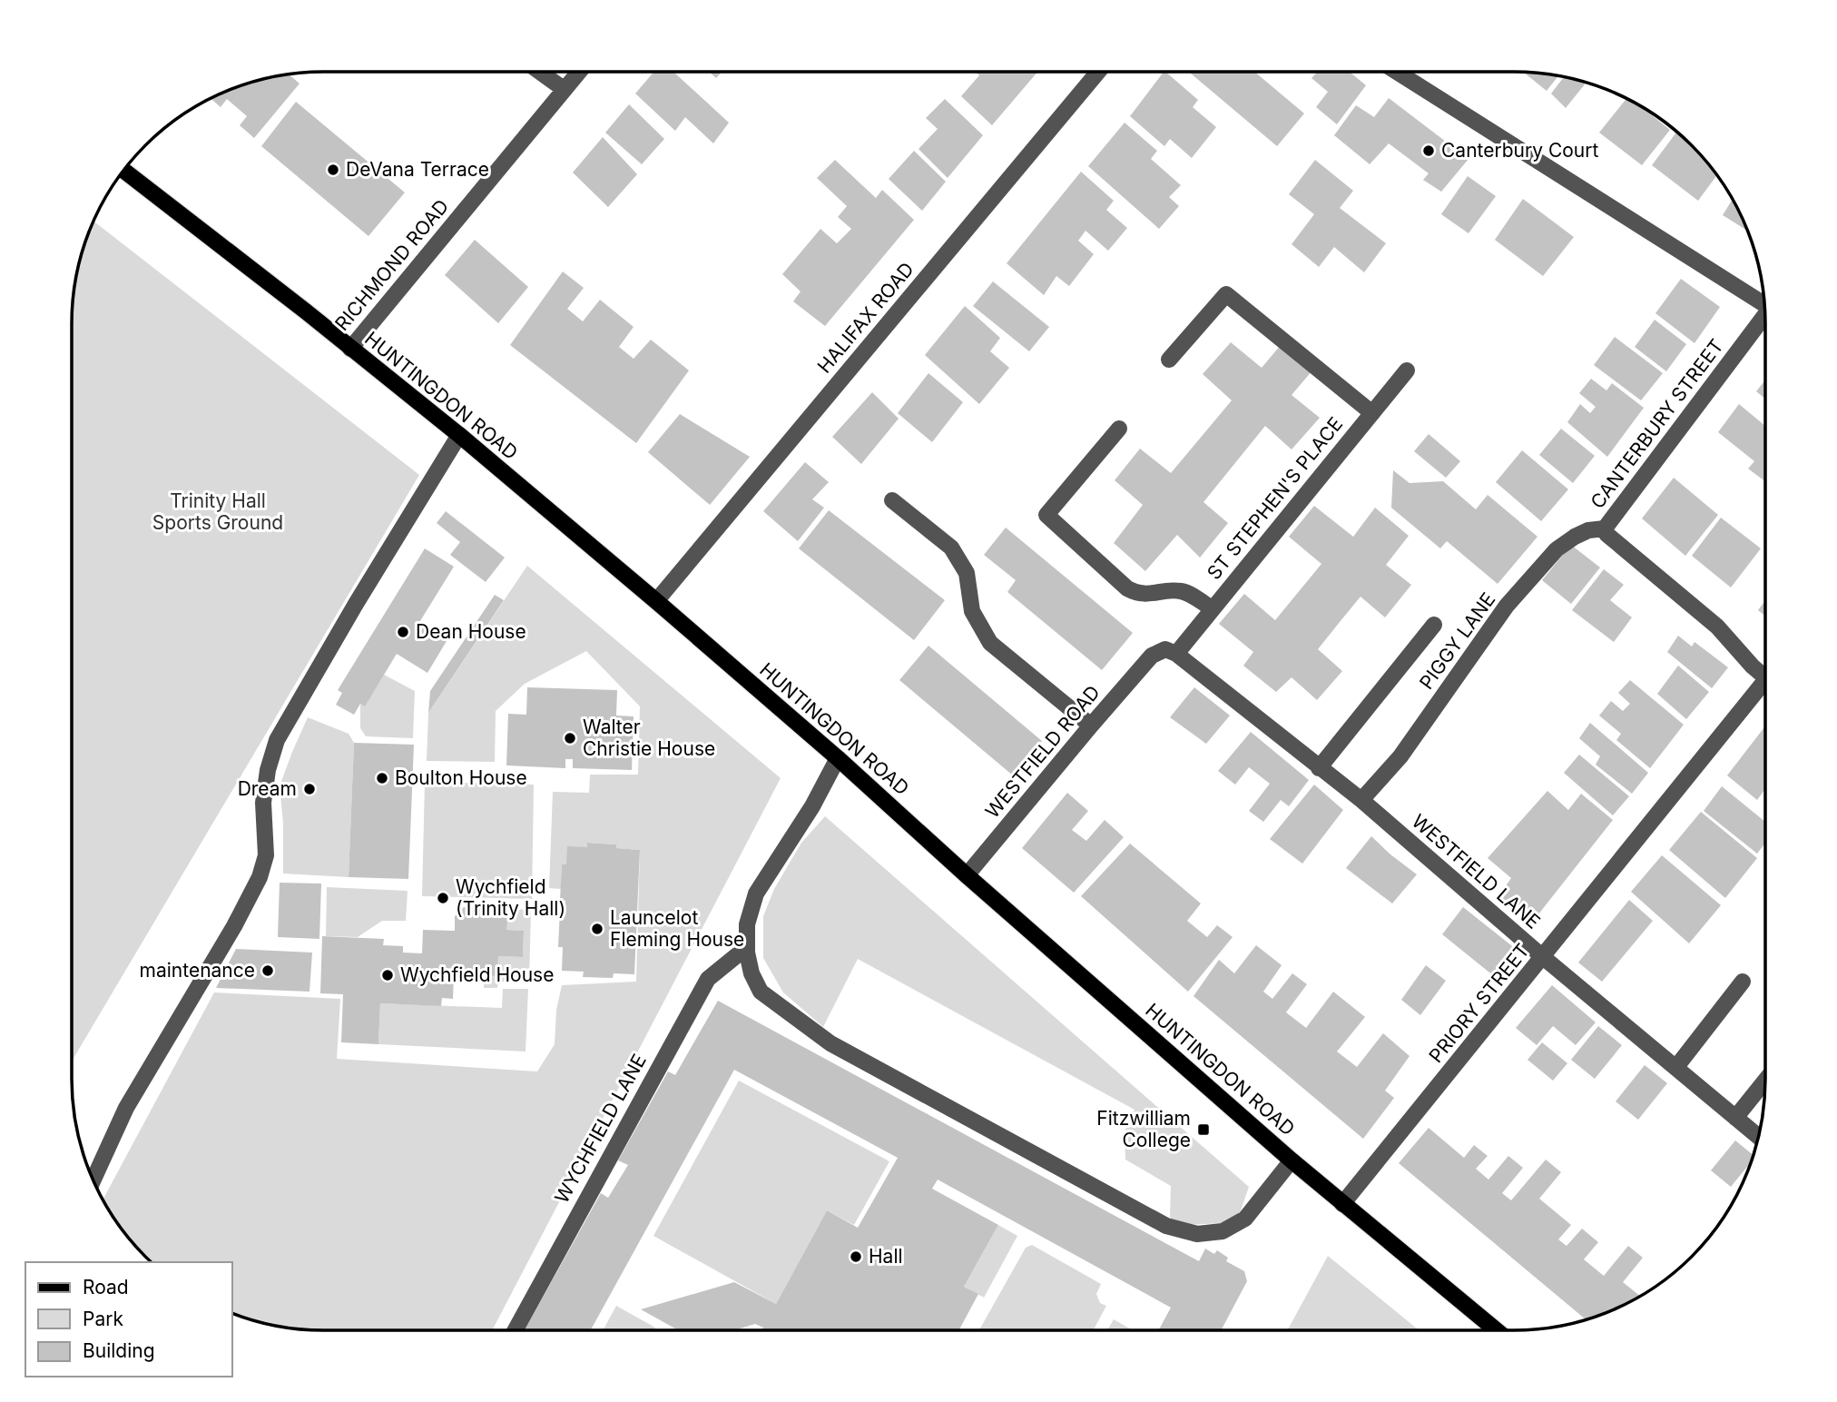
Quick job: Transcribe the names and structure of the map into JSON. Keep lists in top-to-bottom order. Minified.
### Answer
{"streets":{"main road":["HUNTINGDON ROAD"],"street":["RICHMOND ROAD","HALIFAX ROAD","CANTERBURY STREET","ST STEPHEN'S PLACE","PIGGY LANE","WESTFIELD ROAD","WESTFIELD LANE","PRIORY STREET","WYCHFIELD LANE"]},"crossings":[["RICHMOND ROAD","HUNTINGDON ROAD"],["HALIFAX ROAD","HUNTINGDON ROAD"],["HUNTINGDON ROAD","WESTFIELD ROAD"],["HUNTINGDON ROAD","PRIORY STREET"],["CANTERBURY STREET","PIGGY LANE"],["ST STEPHEN'S PLACE","WESTFIELD ROAD"],["ST STEPHEN'S PLACE","WESTFIELD LANE"],["PIGGY LANE","WESTFIELD LANE"],["WESTFIELD ROAD","WESTFIELD LANE"],["WESTFIELD LANE","PRIORY STREET"]],"parks":["Trinity Hall Sports Ground"],"places":{"other":["Canterbury Court","DeVana Terrace","Dean House","Walter Christie House","Boulton House","Dream","Wychfield (Trinity Hall)","Launcelot Fleming House","maintenance","Wychfield House","Hall"],"transit":["Fitzwilliam College"]},"legend":["Road","Park","Building"]}
